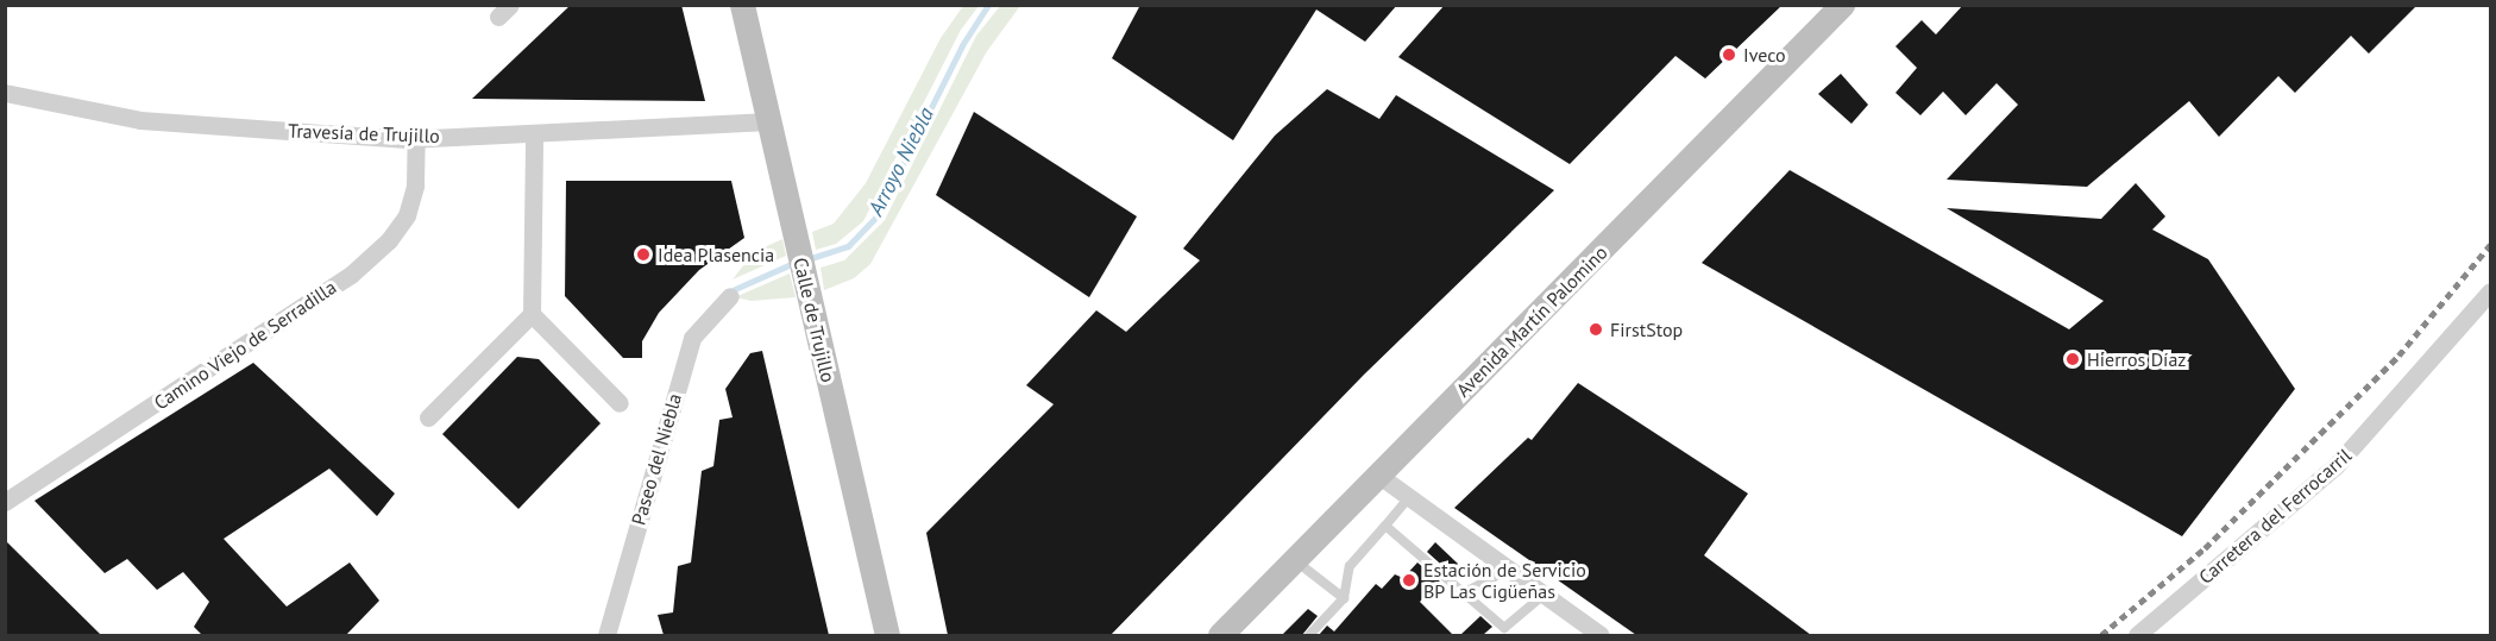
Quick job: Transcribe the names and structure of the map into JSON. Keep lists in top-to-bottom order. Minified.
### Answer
{"streets":{"main road":["Calle de Trujillo","Avenida Martín Palomino"],"street":["Travesía de Trujillo","Camino Viejo de Serradilla","Paseo del Niebla","Carretera del Ferrocarril"]},"crossings":[["Travesía de Trujillo","Calle de Trujillo"],["Travesía de Trujillo","Camino Viejo de Serradilla"]],"water":["Arroyo Niebla"],"places":["Iveco","Idea Plasencia","FirstStop","Hierros Díaz","Estación de Servicio BP Las Cigüeñas"]}
